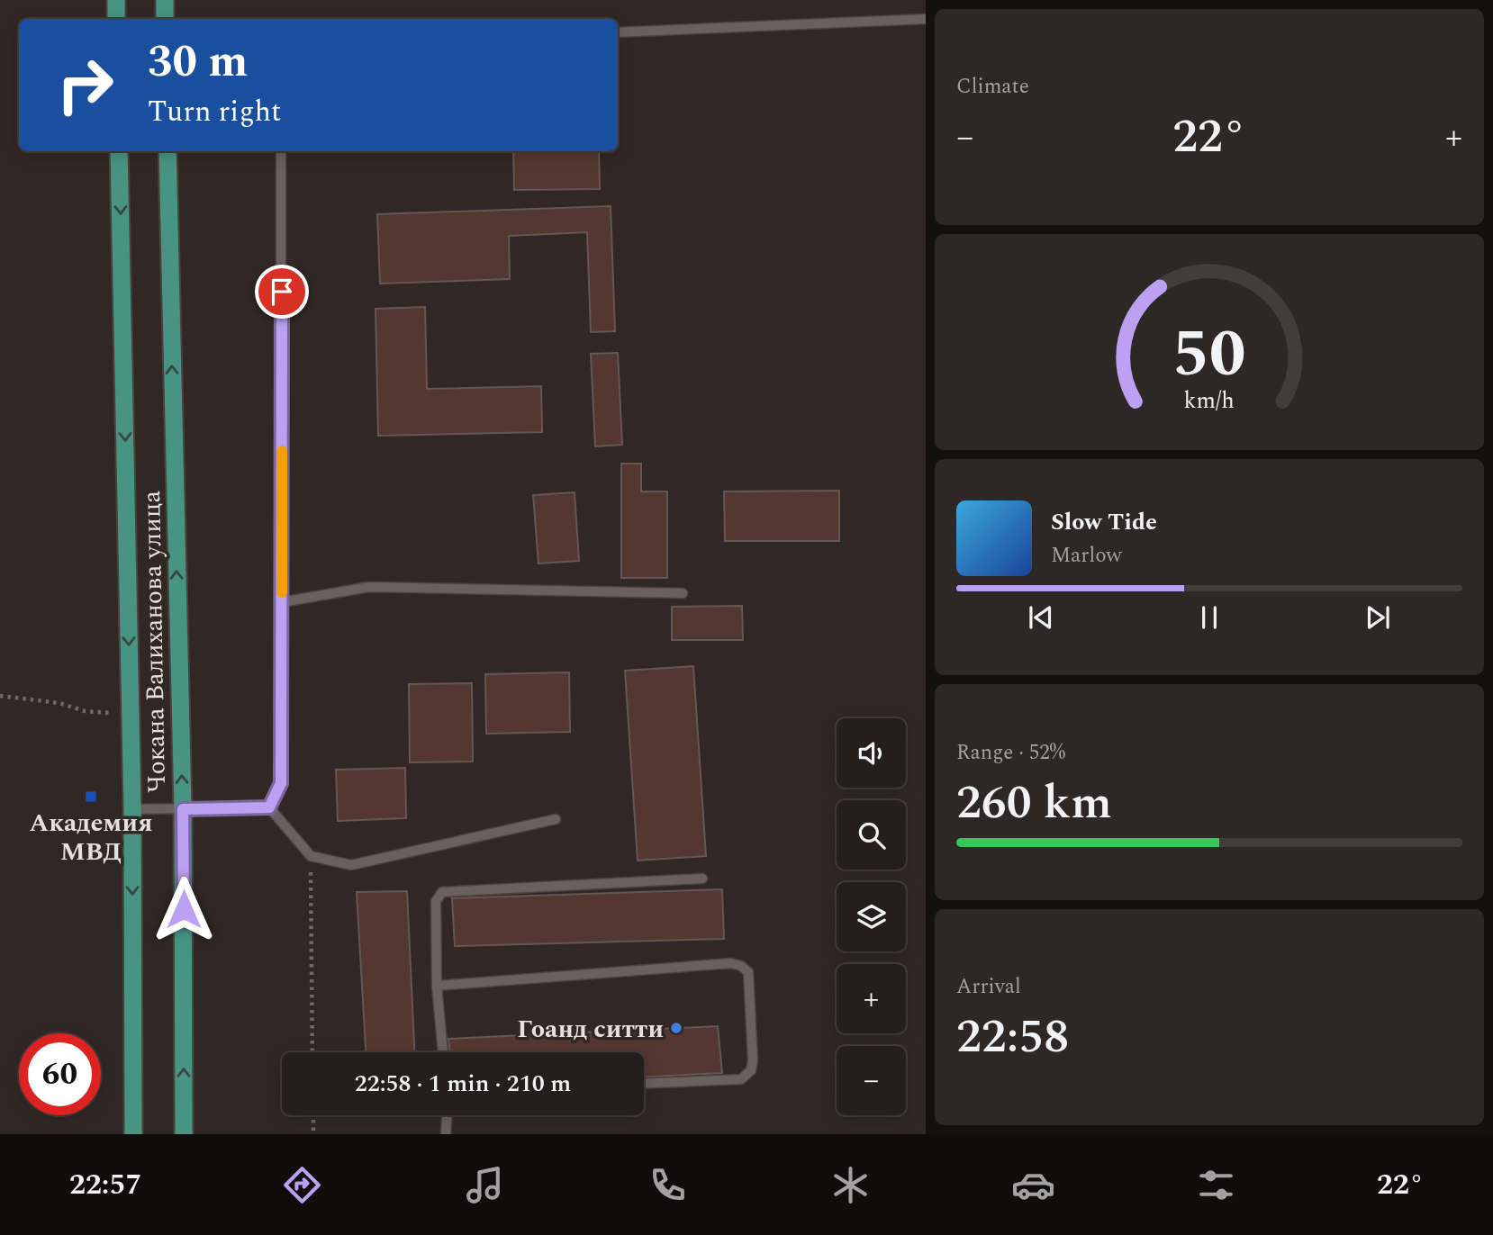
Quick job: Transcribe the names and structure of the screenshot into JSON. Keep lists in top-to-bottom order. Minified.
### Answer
{"streets":{"main road":["Чокана Валиханова улица"]},"places":{"transit":["Академия МВД"],"other":["Гоанд ситти"]},"page":{"tile":["Climate",["Range · 52%","260 km"],["Arrival","22:58"]],"turn":["30 m","Turn right"],"heat":["−","22°","+"],"song":["Slow Tide","Marlow"],"map_buttons":["+","−"],"limit":"60","trip":"22:58 · 1 min · 210 m","tabs":["22:57","22°"],"gauge":["50","km/h"]}}
